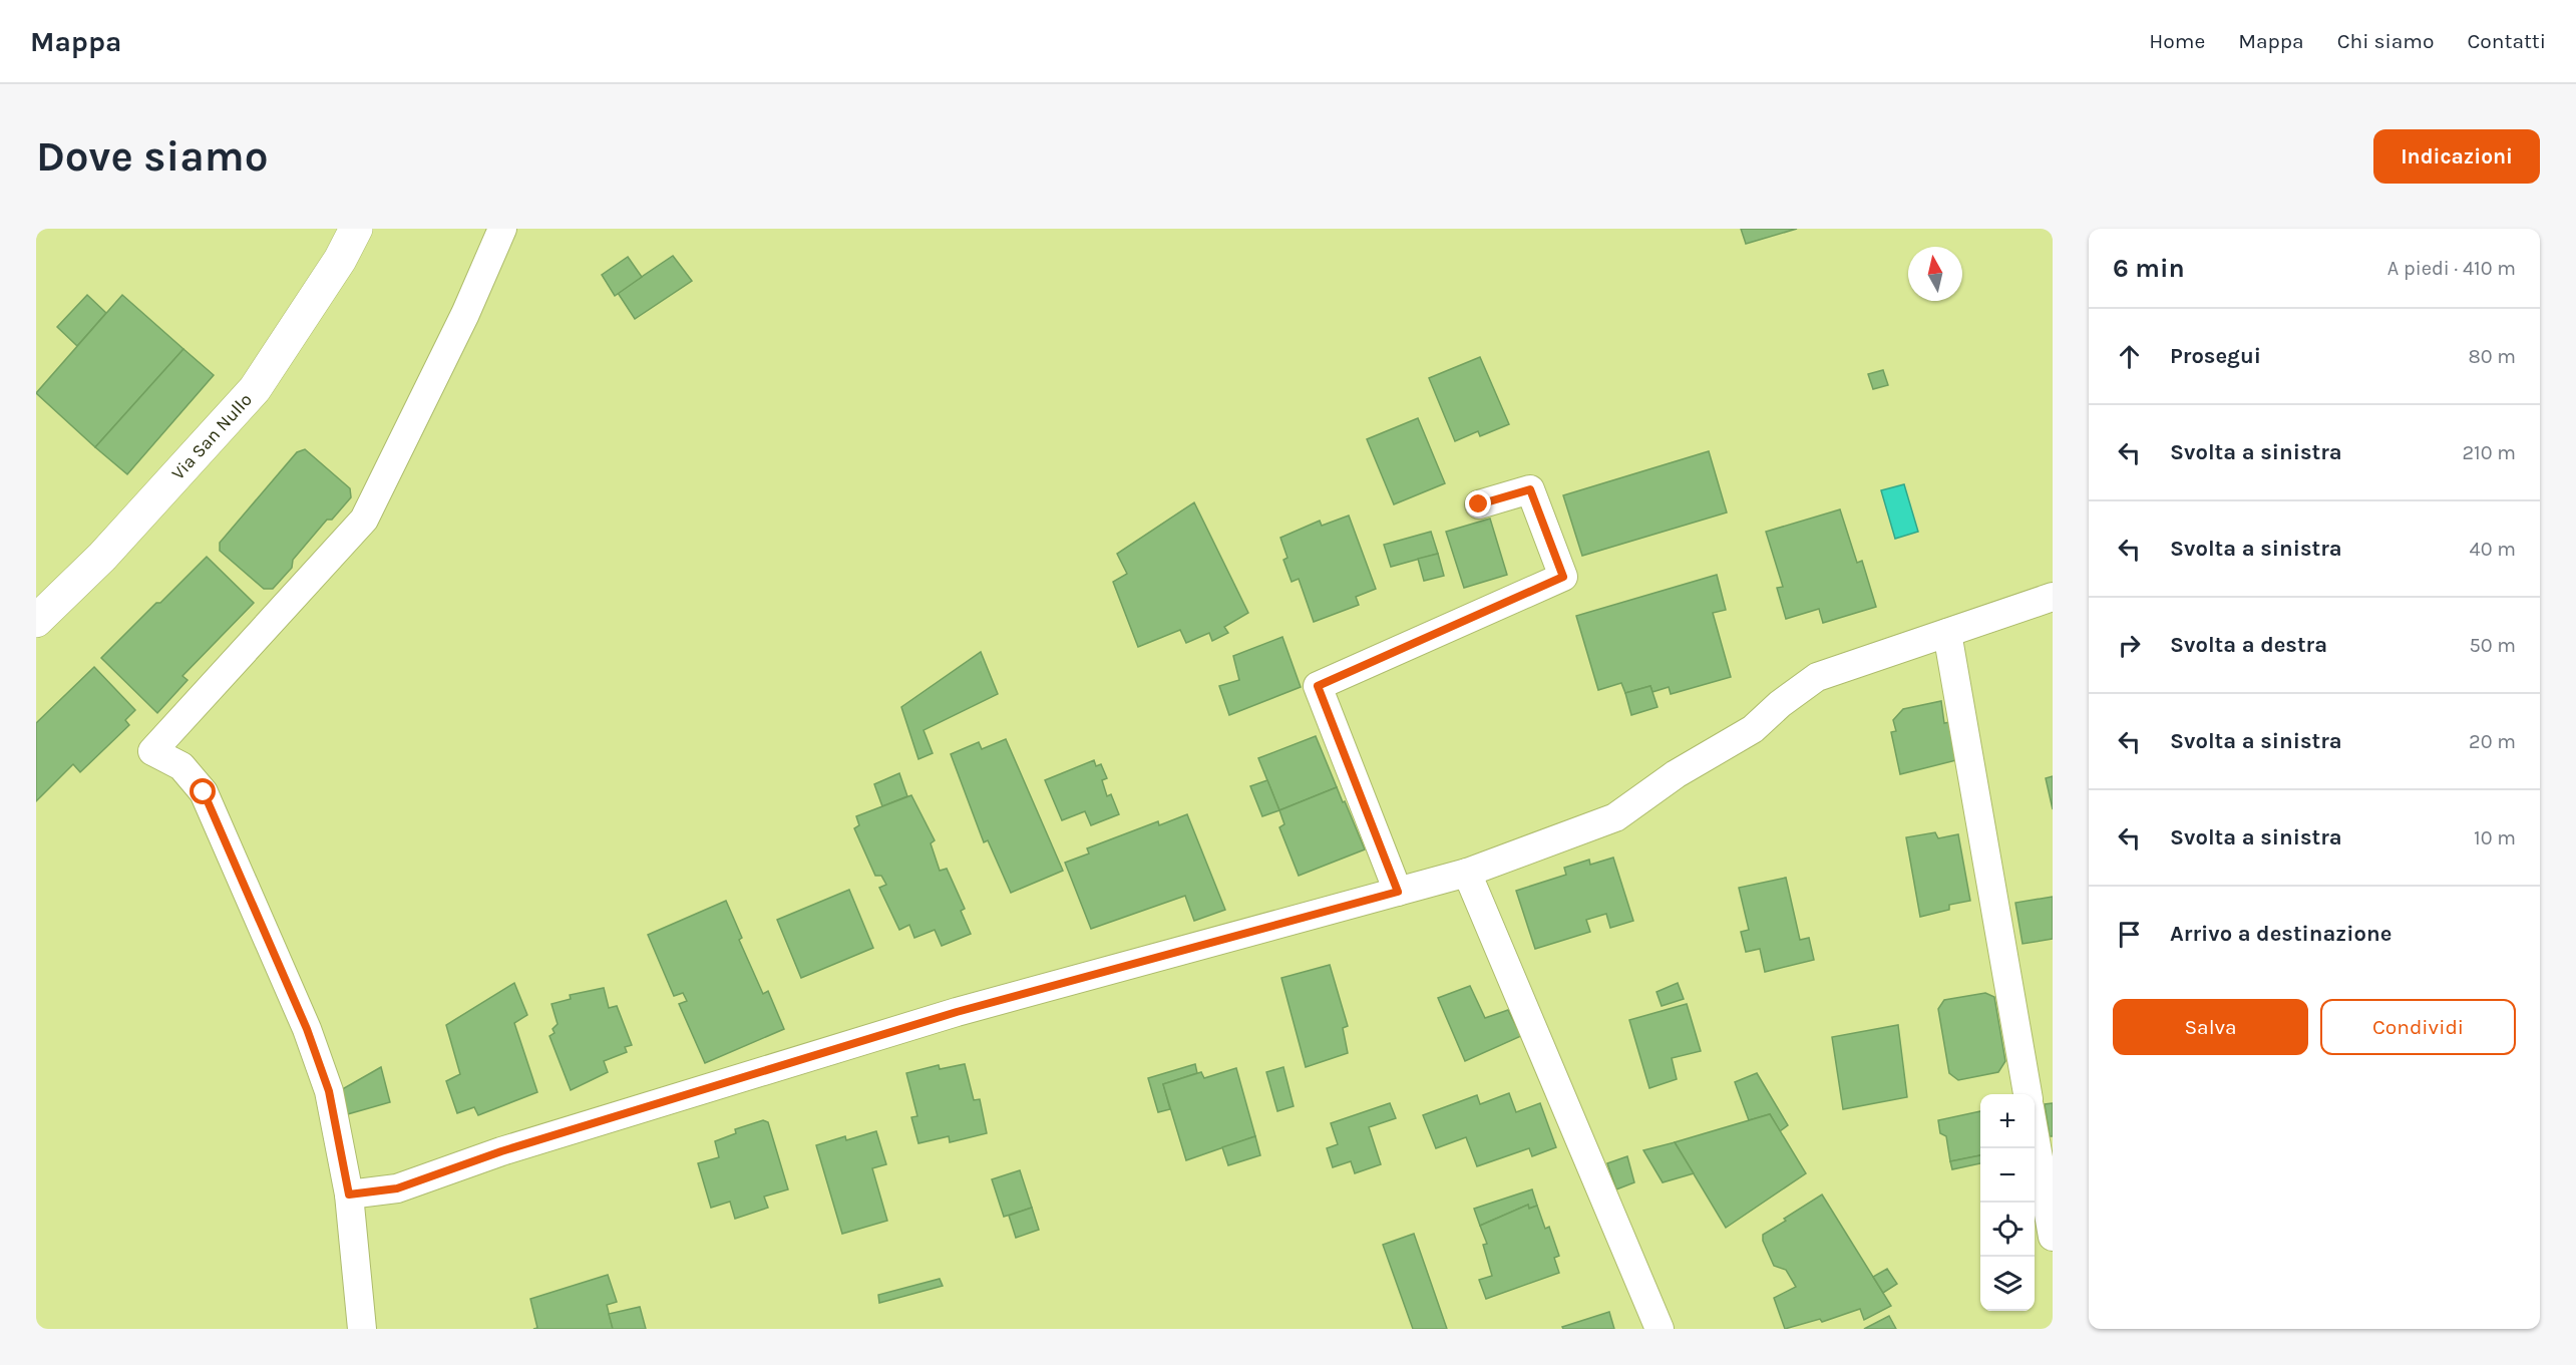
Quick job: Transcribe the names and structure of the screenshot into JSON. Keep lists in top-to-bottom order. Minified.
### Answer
{"streets":{"street":["Via San Nullo"]},"north":"top","page":{"header":"Mappa","nav":["Home","Mappa","Chi siamo","Contatti"],"buttons":["Indicazioni",["Salva","Condividi"]],"title":"Dove siamo","heading":["6 min","A piedi · 410 m"],"list":[["Prosegui","80 m"],["Svolta a sinistra","210 m"],["Svolta a sinistra","40 m"],["Svolta a destra","50 m"],["Svolta a sinistra","20 m"],["Svolta a sinistra","10 m"],"Arrivo a destinazione"],"map_buttons":["+","−"]}}
